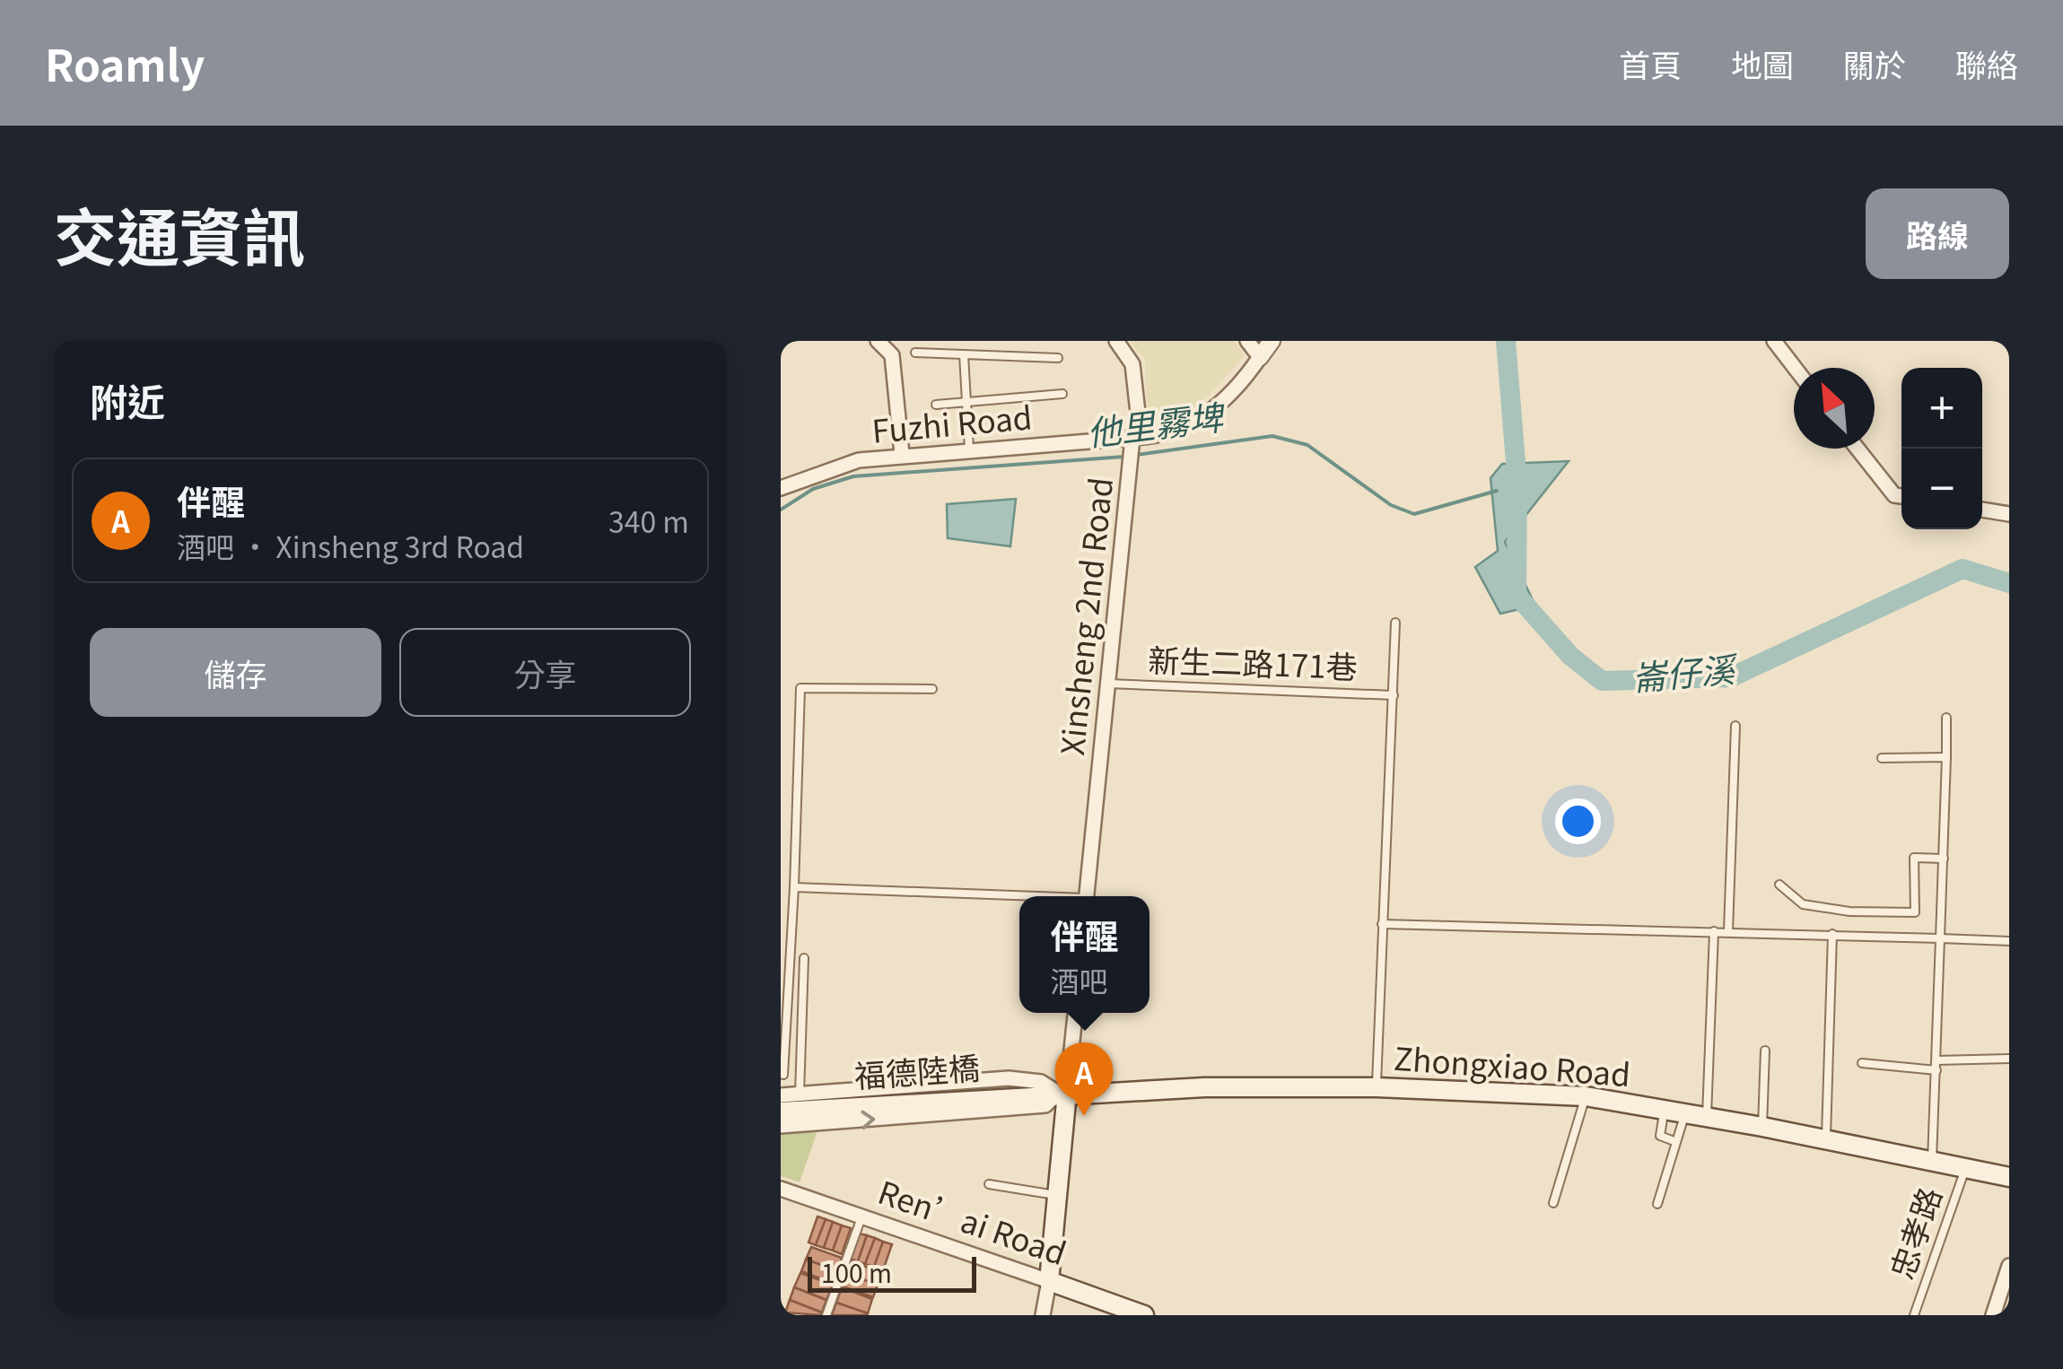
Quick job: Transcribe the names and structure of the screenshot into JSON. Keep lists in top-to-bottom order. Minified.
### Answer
{"streets":{"main road":["Zhongxiao Road","福德陸橋","Ren’ai Road"],"street":["Fuzhi Road","Xinsheng 2nd Road"],"lane":["新生二路171巷","忠孝路"]},"crossings":[["Fuzhi Road","Xinsheng 2nd Road"],["Xinsheng 2nd Road","新生二路171巷"],["Zhongxiao Road","福德陸橋"],["Zhongxiao Road","忠孝路"]],"water":["他里霧埤","崙仔溪"],"scale_bar":"100 m","north":"top left","page":{"header":"Roamly","nav":["首頁","地圖","關於","聯絡"],"title":"交通資訊","buttons":["路線",["儲存","分享"]],"heading":"附近","map_buttons":["+","−"],"list":[{"mark":"A","name":"伴醒","note":"酒吧 · Xinsheng 3rd Road","value":"340 m"}],"popup":["伴醒","酒吧"],"pins":"A","scale":"100 m"}}
